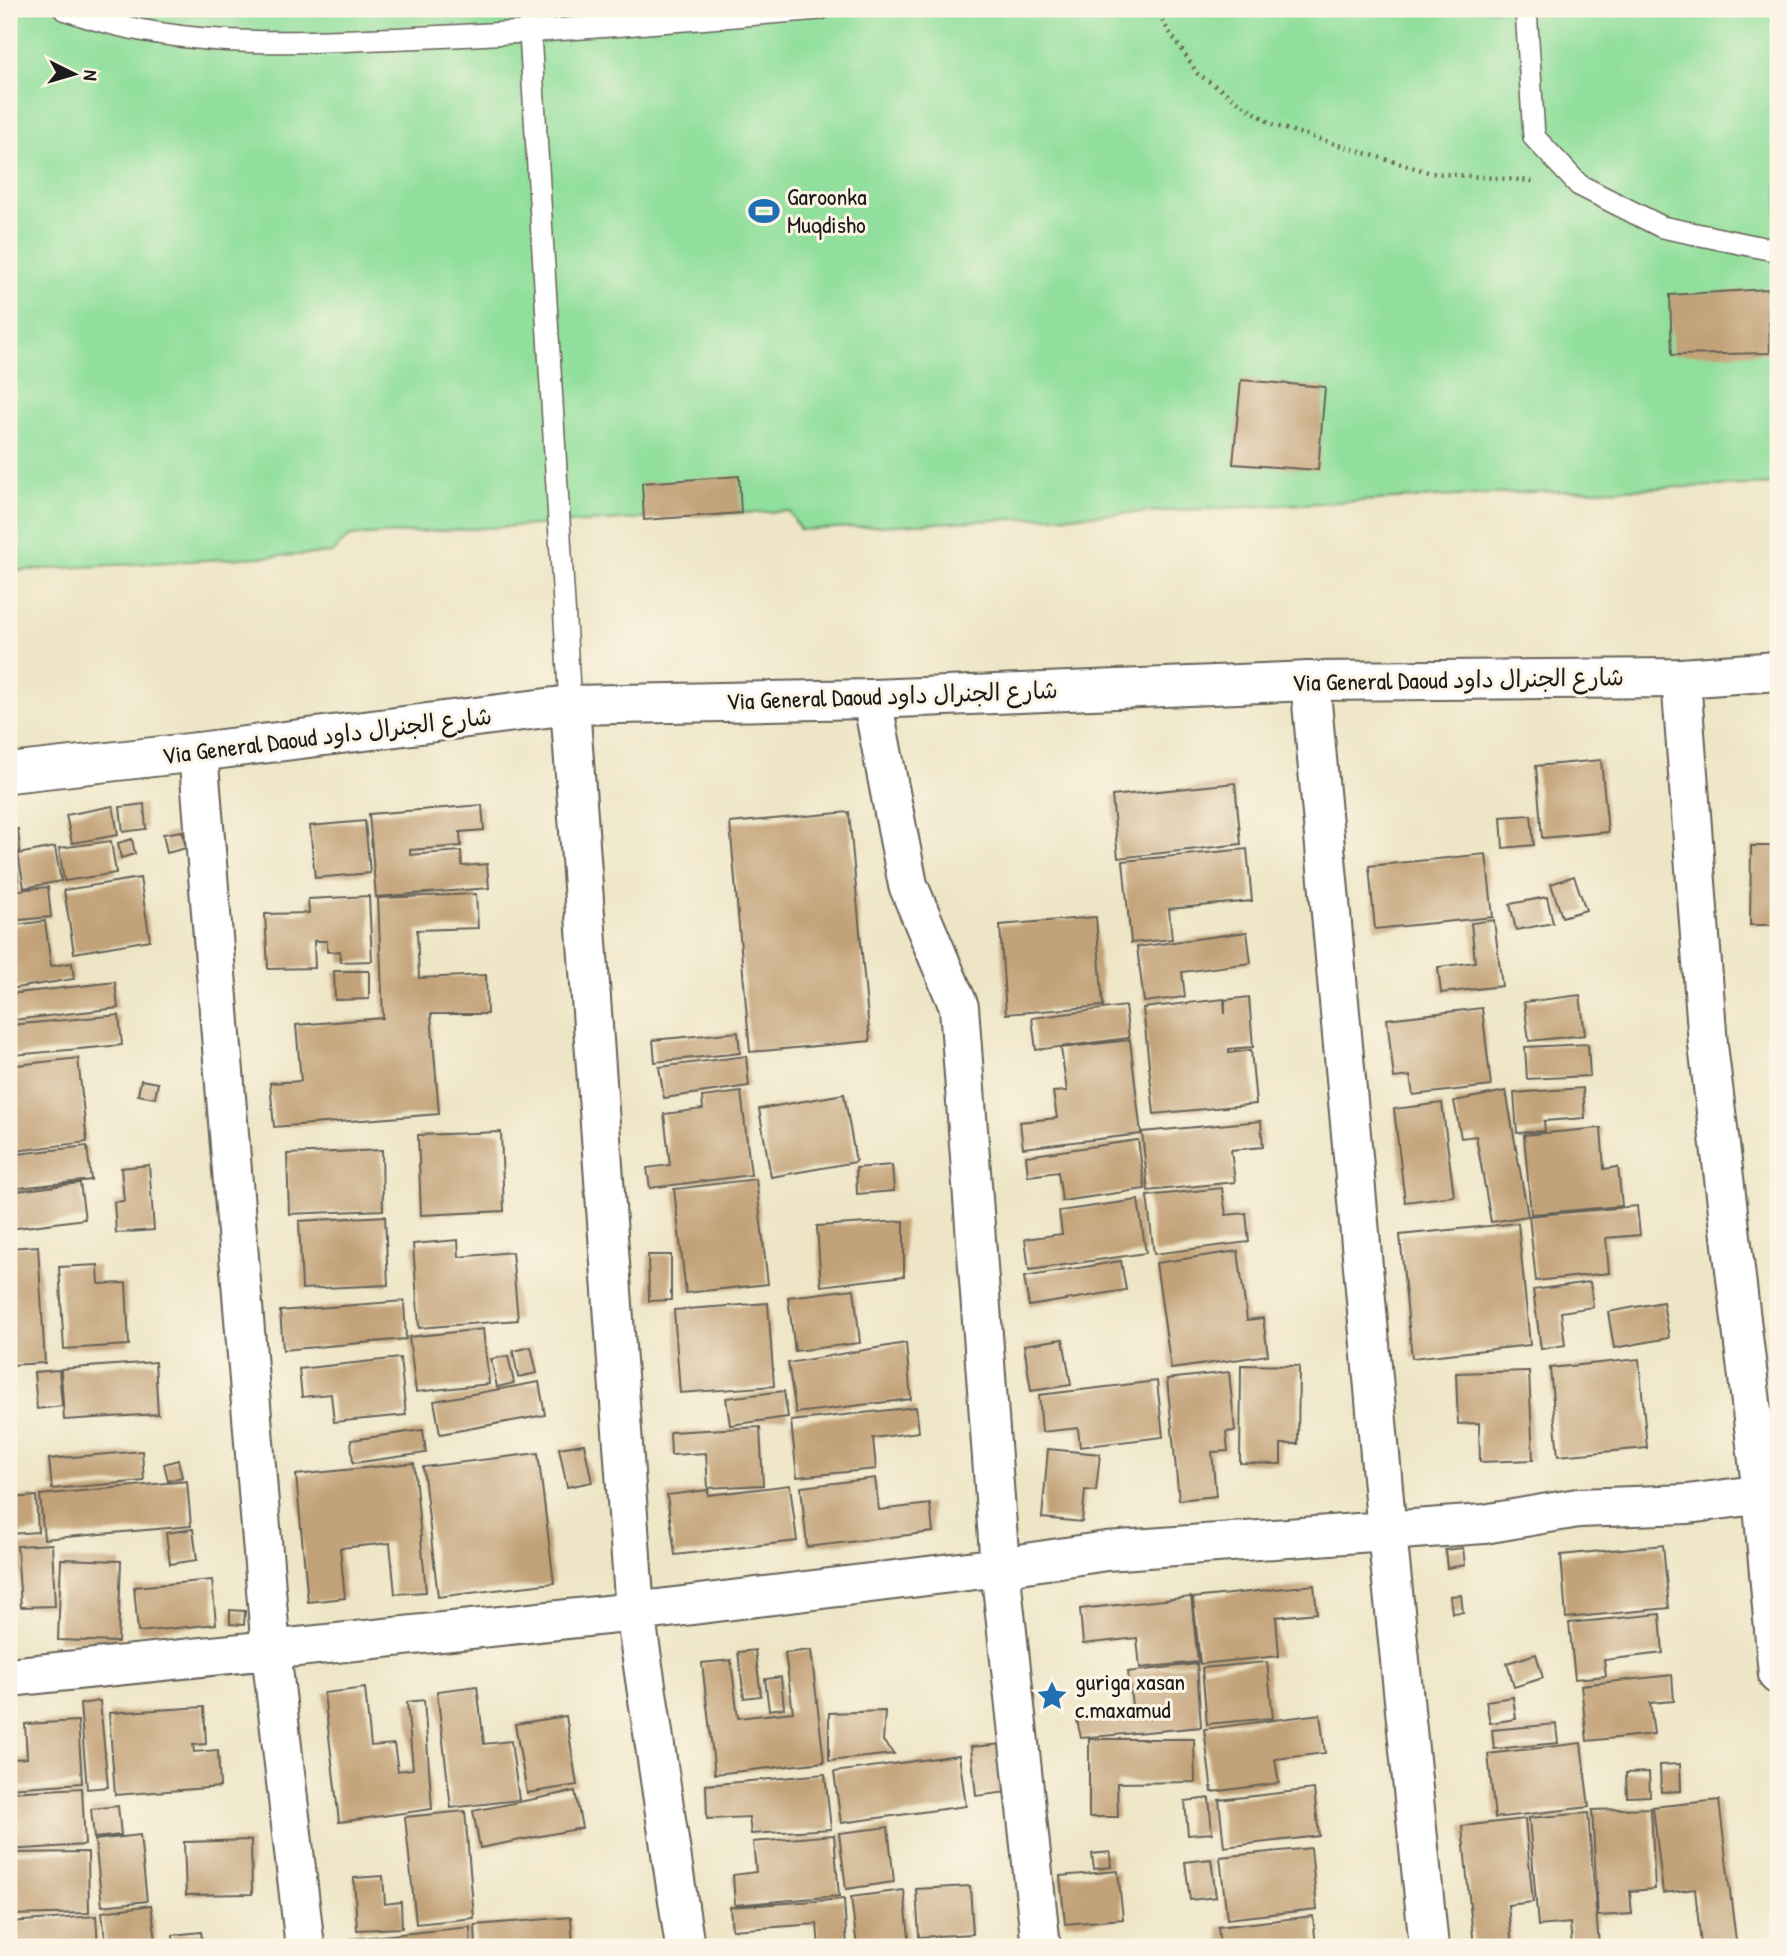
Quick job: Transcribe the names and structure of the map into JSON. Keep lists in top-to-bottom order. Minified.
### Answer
{"streets":{"street":["Via General Daoud شارع الجنرال داود"]},"places":{"sports":["Garoonka Muqdisho"],"place":["guriga xasan c.maxamud"]},"north":"right"}
